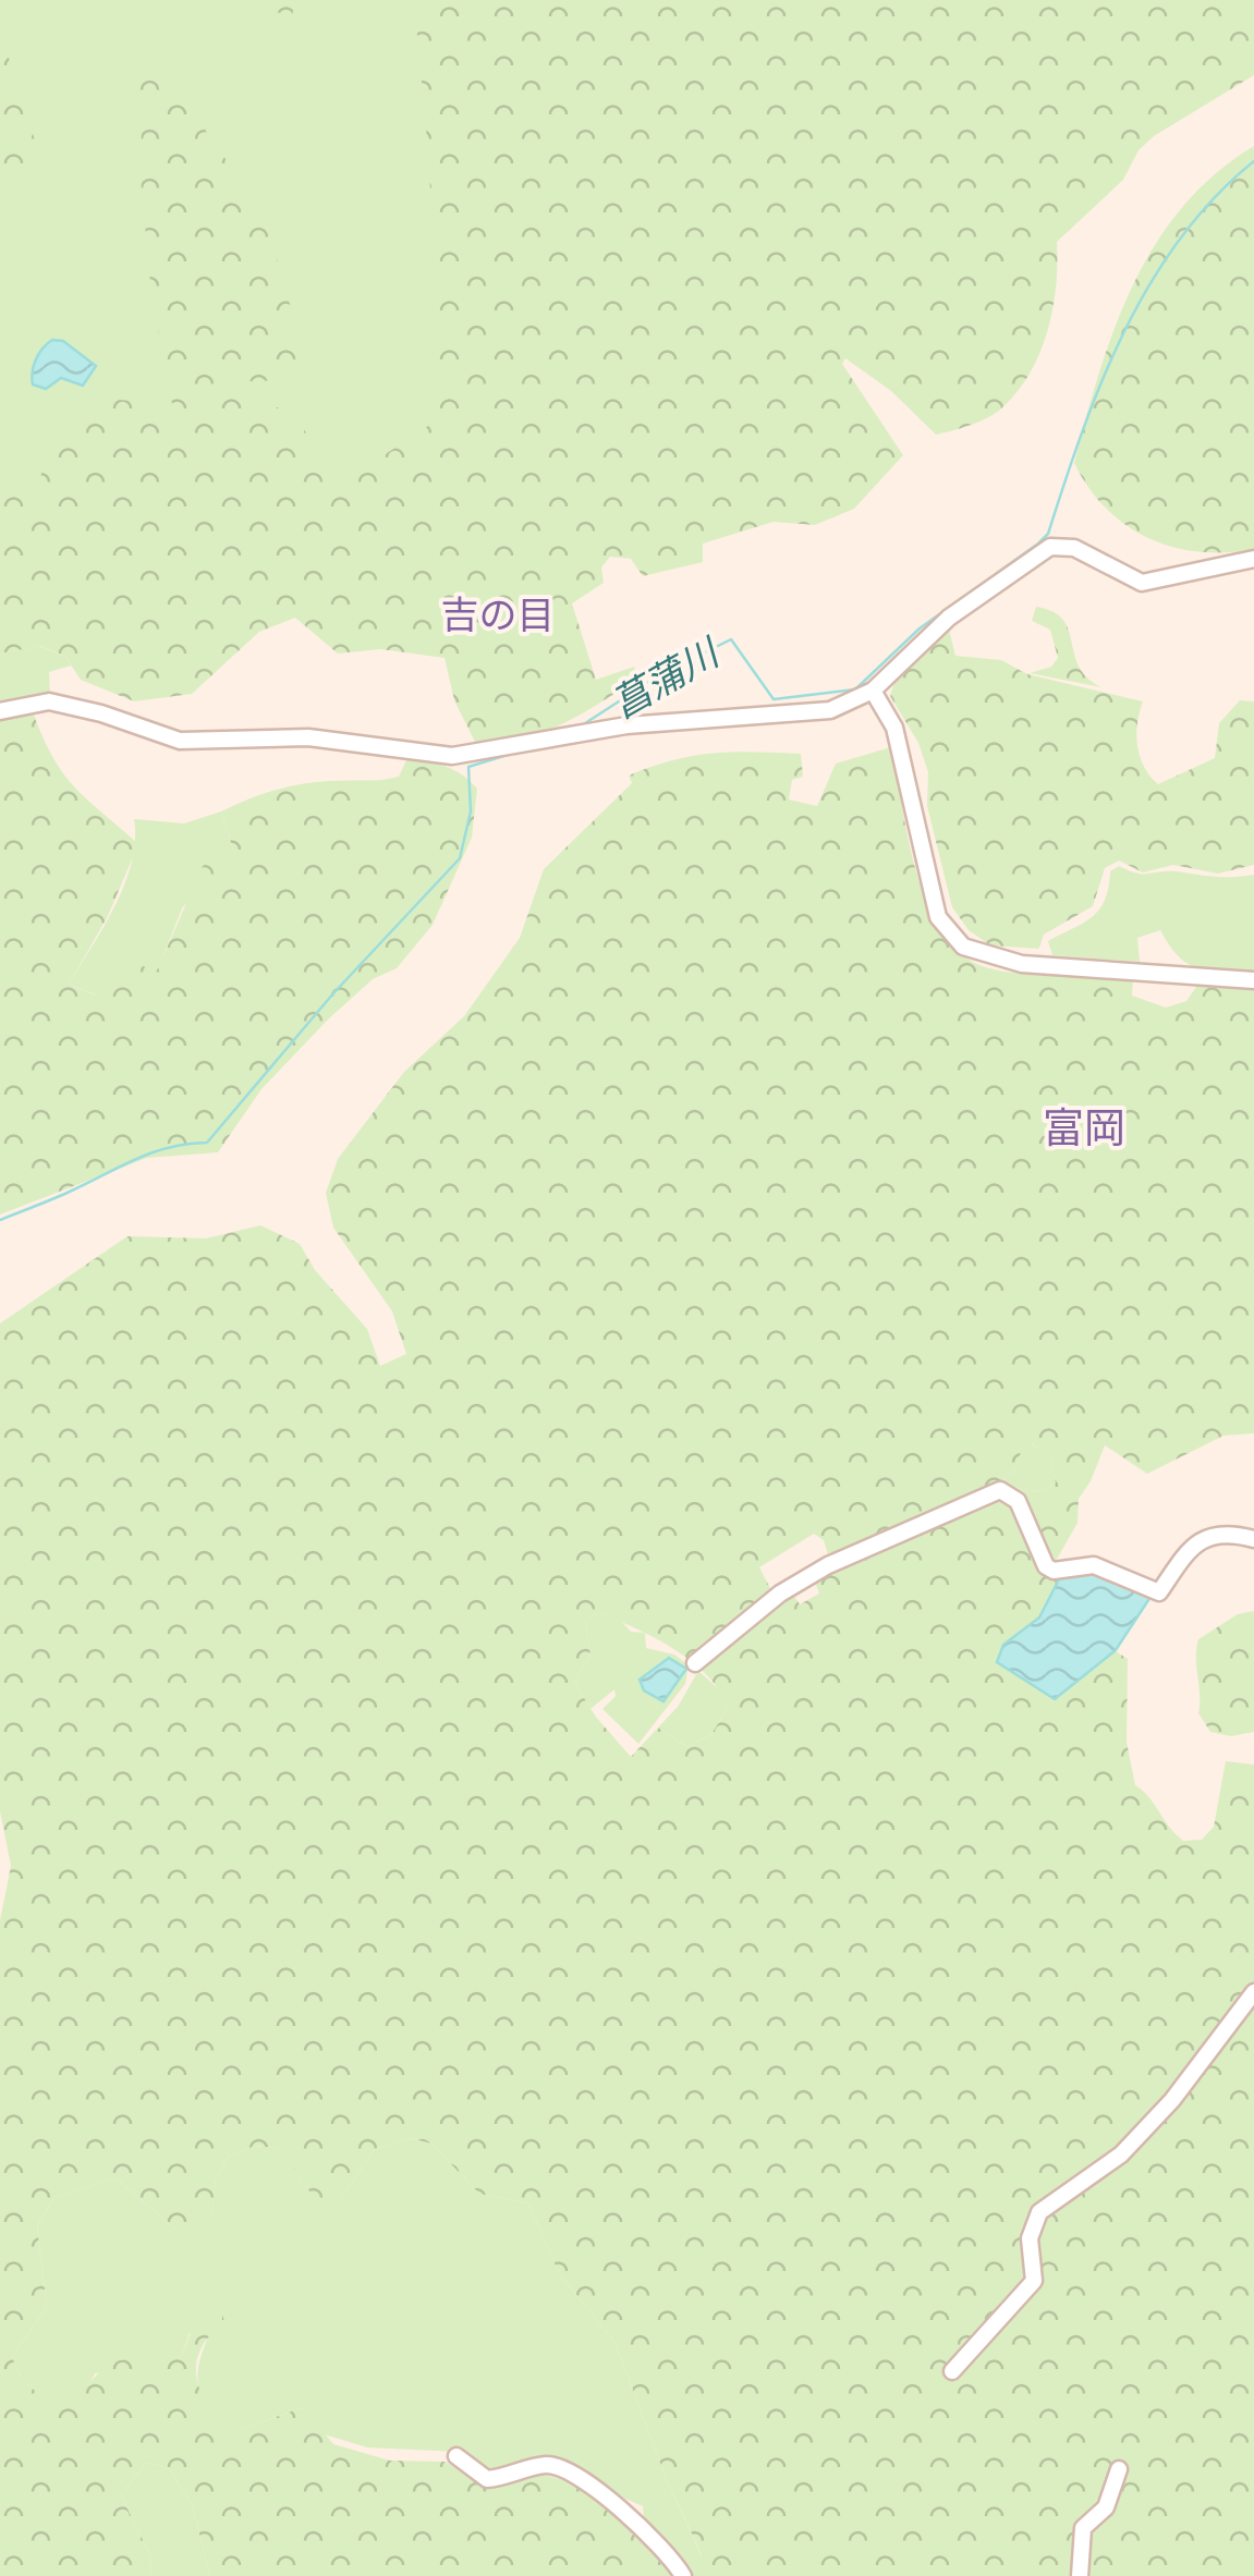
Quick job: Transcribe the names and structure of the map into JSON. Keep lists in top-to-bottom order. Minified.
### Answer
{"districts":["吉の目","富岡"],"water":["菖蒲川"]}
